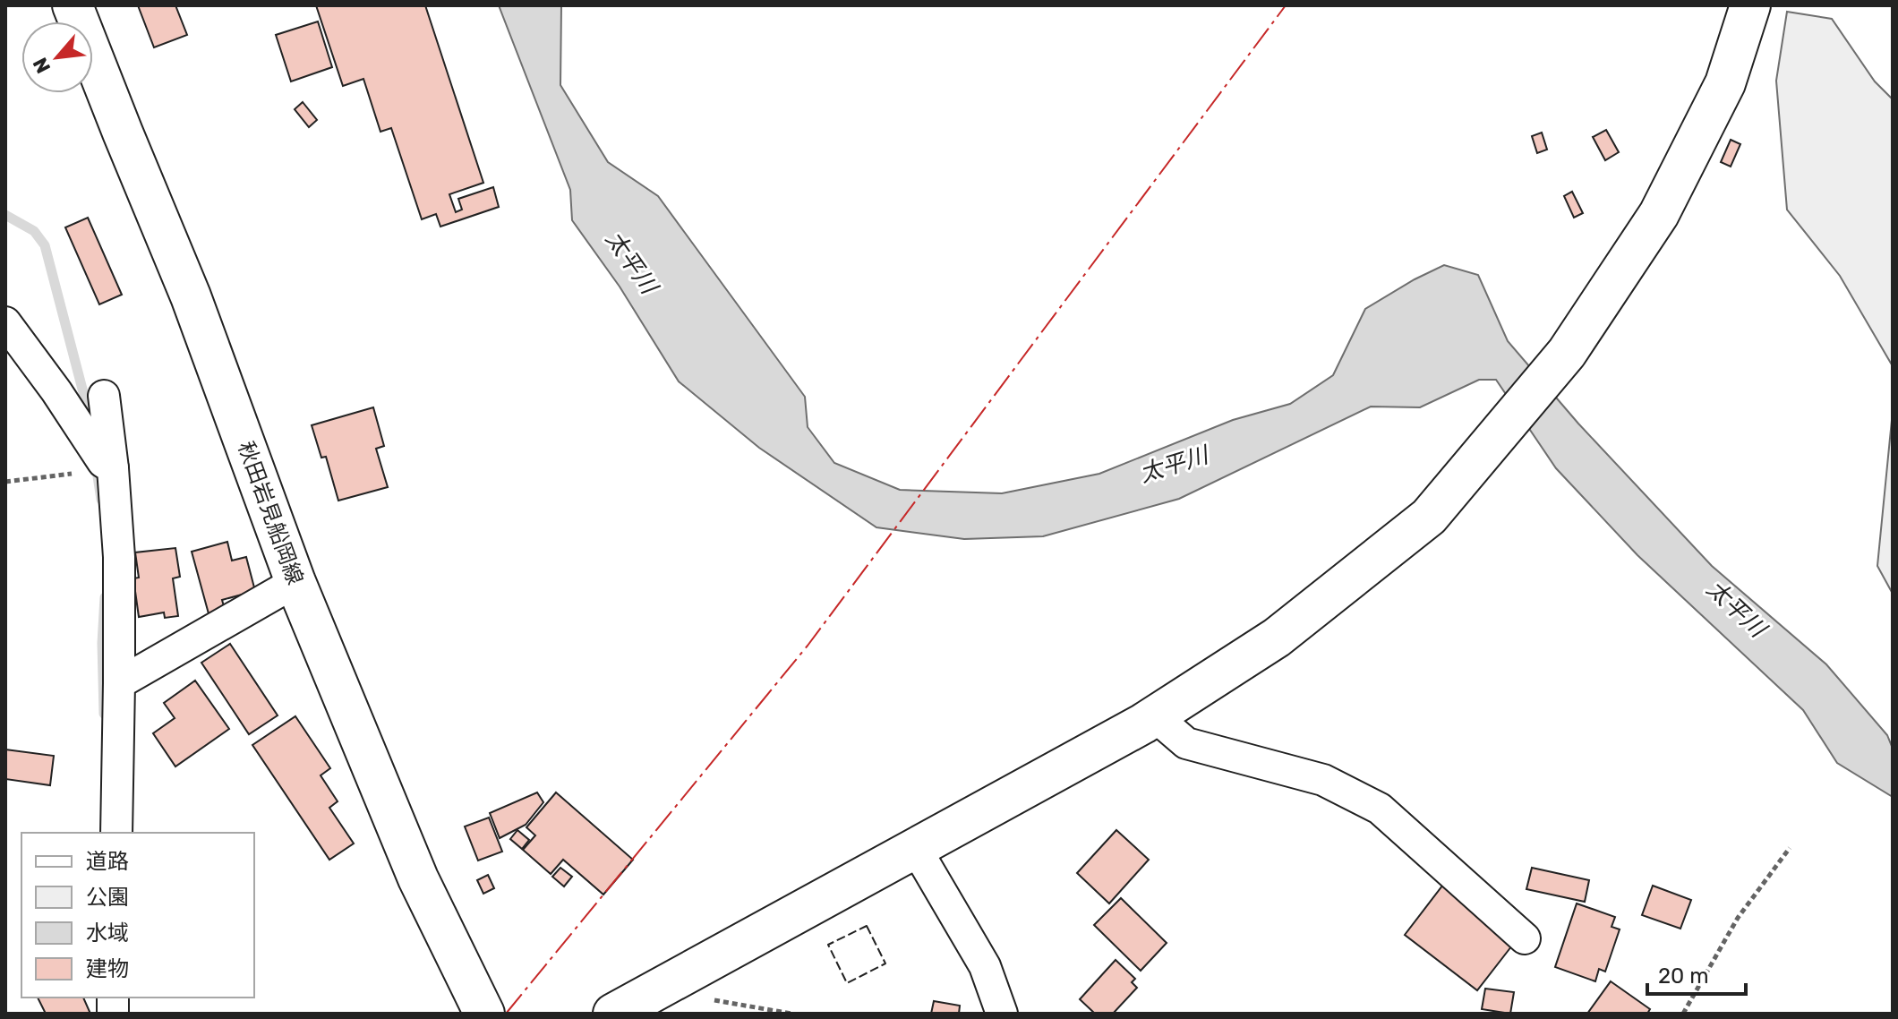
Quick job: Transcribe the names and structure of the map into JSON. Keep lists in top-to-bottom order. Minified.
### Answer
{"streets":{"street":["秋田岩見船岡線"]},"water":["太平川"],"legend":["道路","公園","水域","建物"],"scale_bar":"20 m","north":"bottom left"}
